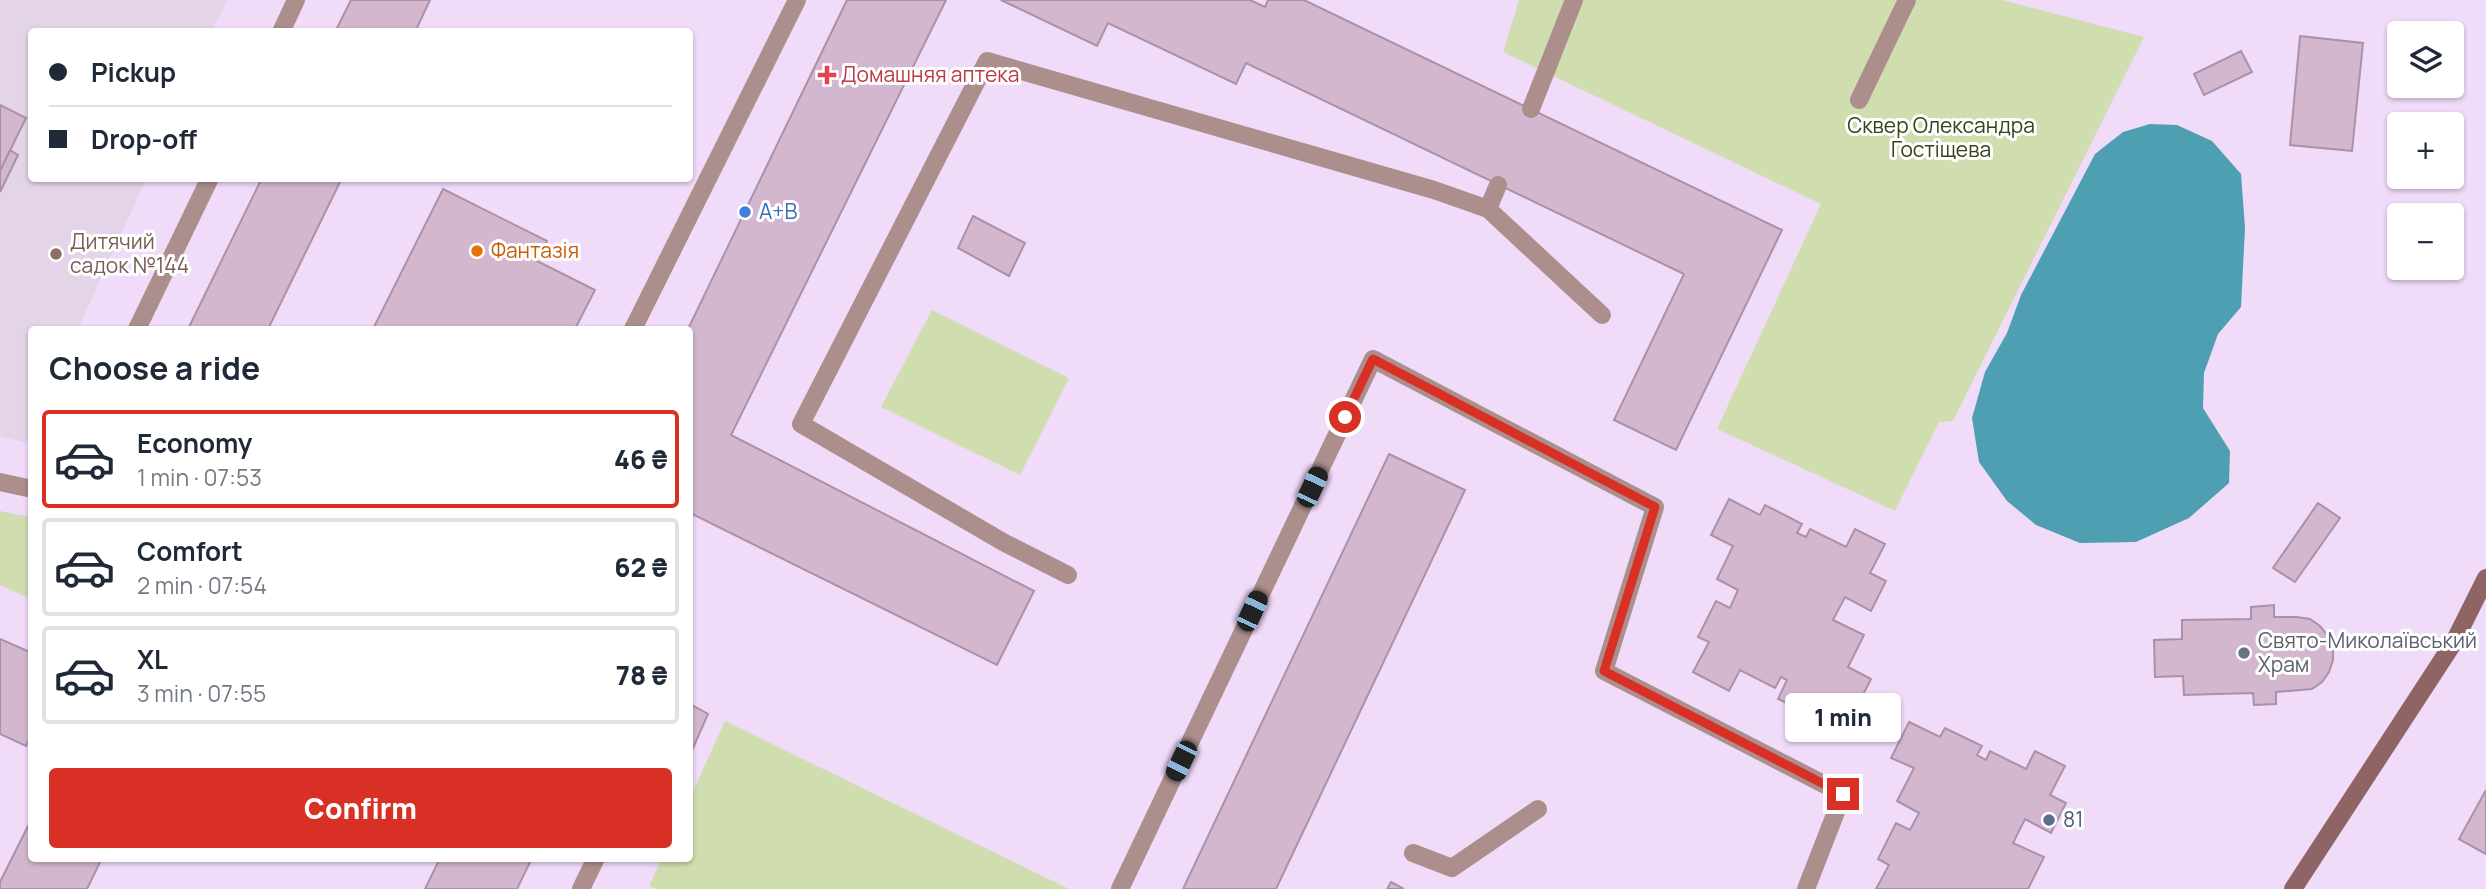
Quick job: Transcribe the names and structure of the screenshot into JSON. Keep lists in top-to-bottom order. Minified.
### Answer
{"parks":["Сквер Олександра Гостіщева"],"places":{"health":["Домашняя аптека"],"other":["A+B","Фантазія","Дитячий садок №144","Свято-Миколаївський Храм","81"]},"page":{"map_buttons":["+","−"],"banner":["Pickup","Drop-off"],"heading":"Choose a ride","list":[{"name":"Economy","note":"1 min · 07:53","value":"46 ₴"},{"name":"Comfort","note":"2 min · 07:54","value":"62 ₴"},{"name":"XL","note":"3 min · 07:55","value":"78 ₴"}],"bubble":"1 min","buttons":"Confirm"}}
